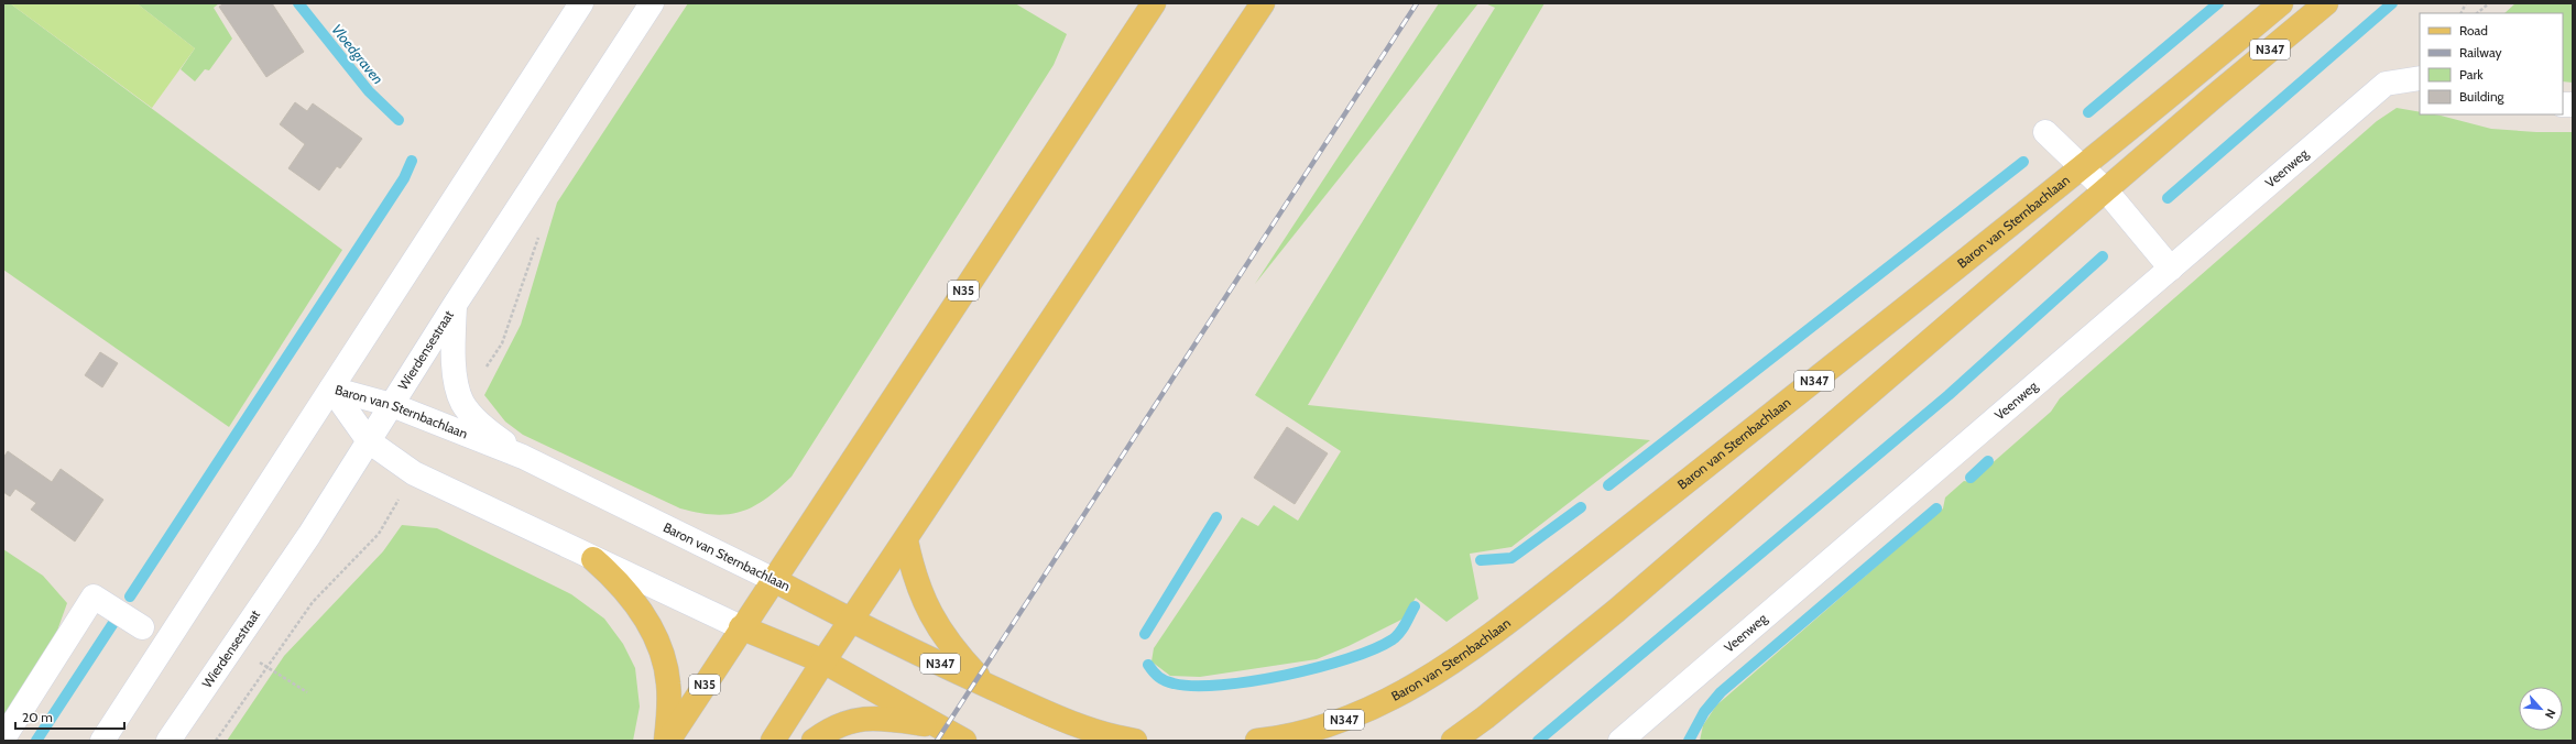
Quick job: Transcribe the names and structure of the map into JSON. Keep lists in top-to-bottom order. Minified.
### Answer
{"streets":{"main road":["N347","Baron van Sternbachlaan","N35"],"street":["Veenweg","Wierdensestraat"]},"crossings":[["Baron van Sternbachlaan","N35"],["Baron van Sternbachlaan","Wierdensestraat"]],"water":["Vloedgraven"],"legend":["Road","Railway","Park","Building"],"scale_bar":"20 m","north":"bottom right"}
